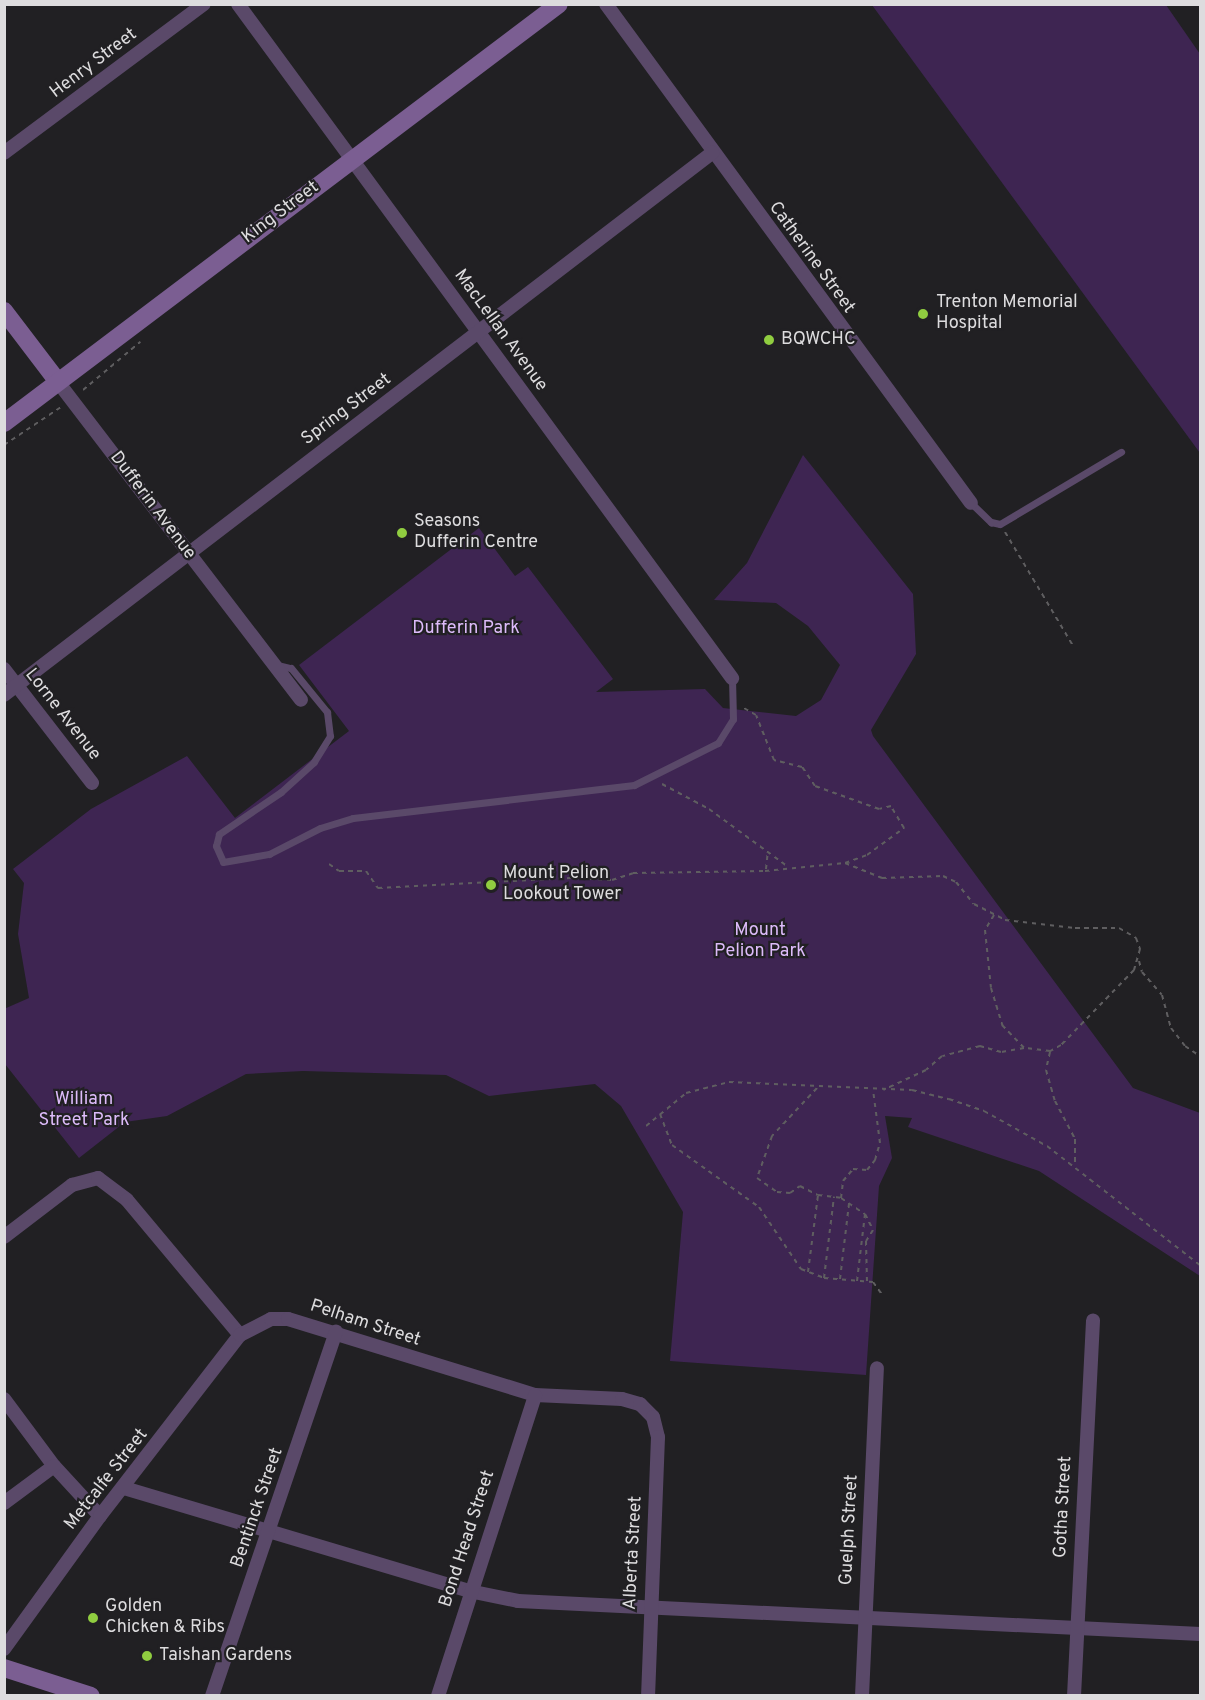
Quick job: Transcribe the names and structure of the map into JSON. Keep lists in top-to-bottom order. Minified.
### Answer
{"streets":{"street":["Henry Street","King Street","Catherine Street","MacLellan Avenue","Spring Street","Dufferin Avenue","Lorne Avenue","Pelham Street","Metcalfe Street","Gotha Street","Bentinck Street","Guelph Street","Bond Head Street","Alberta Street"]},"crossings":[["King Street","MacLellan Avenue"],["King Street","Dufferin Avenue"],["Catherine Street","Spring Street"],["MacLellan Avenue","Spring Street"],["Spring Street","Dufferin Avenue"],["Spring Street","Lorne Avenue"],["Pelham Street","Metcalfe Street"],["Pelham Street","Bentinck Street"],["Pelham Street","Bond Head Street"],["Pelham Street","Alberta Street"]],"parks":["Dufferin Park","Mount Pelion Park","William Street Park"],"places":["Trenton Memorial Hospital","BQWCHC","Seasons Dufferin Centre","Mount Pelion Lookout Tower","Golden Chicken & Ribs","Taishan Gardens"]}
